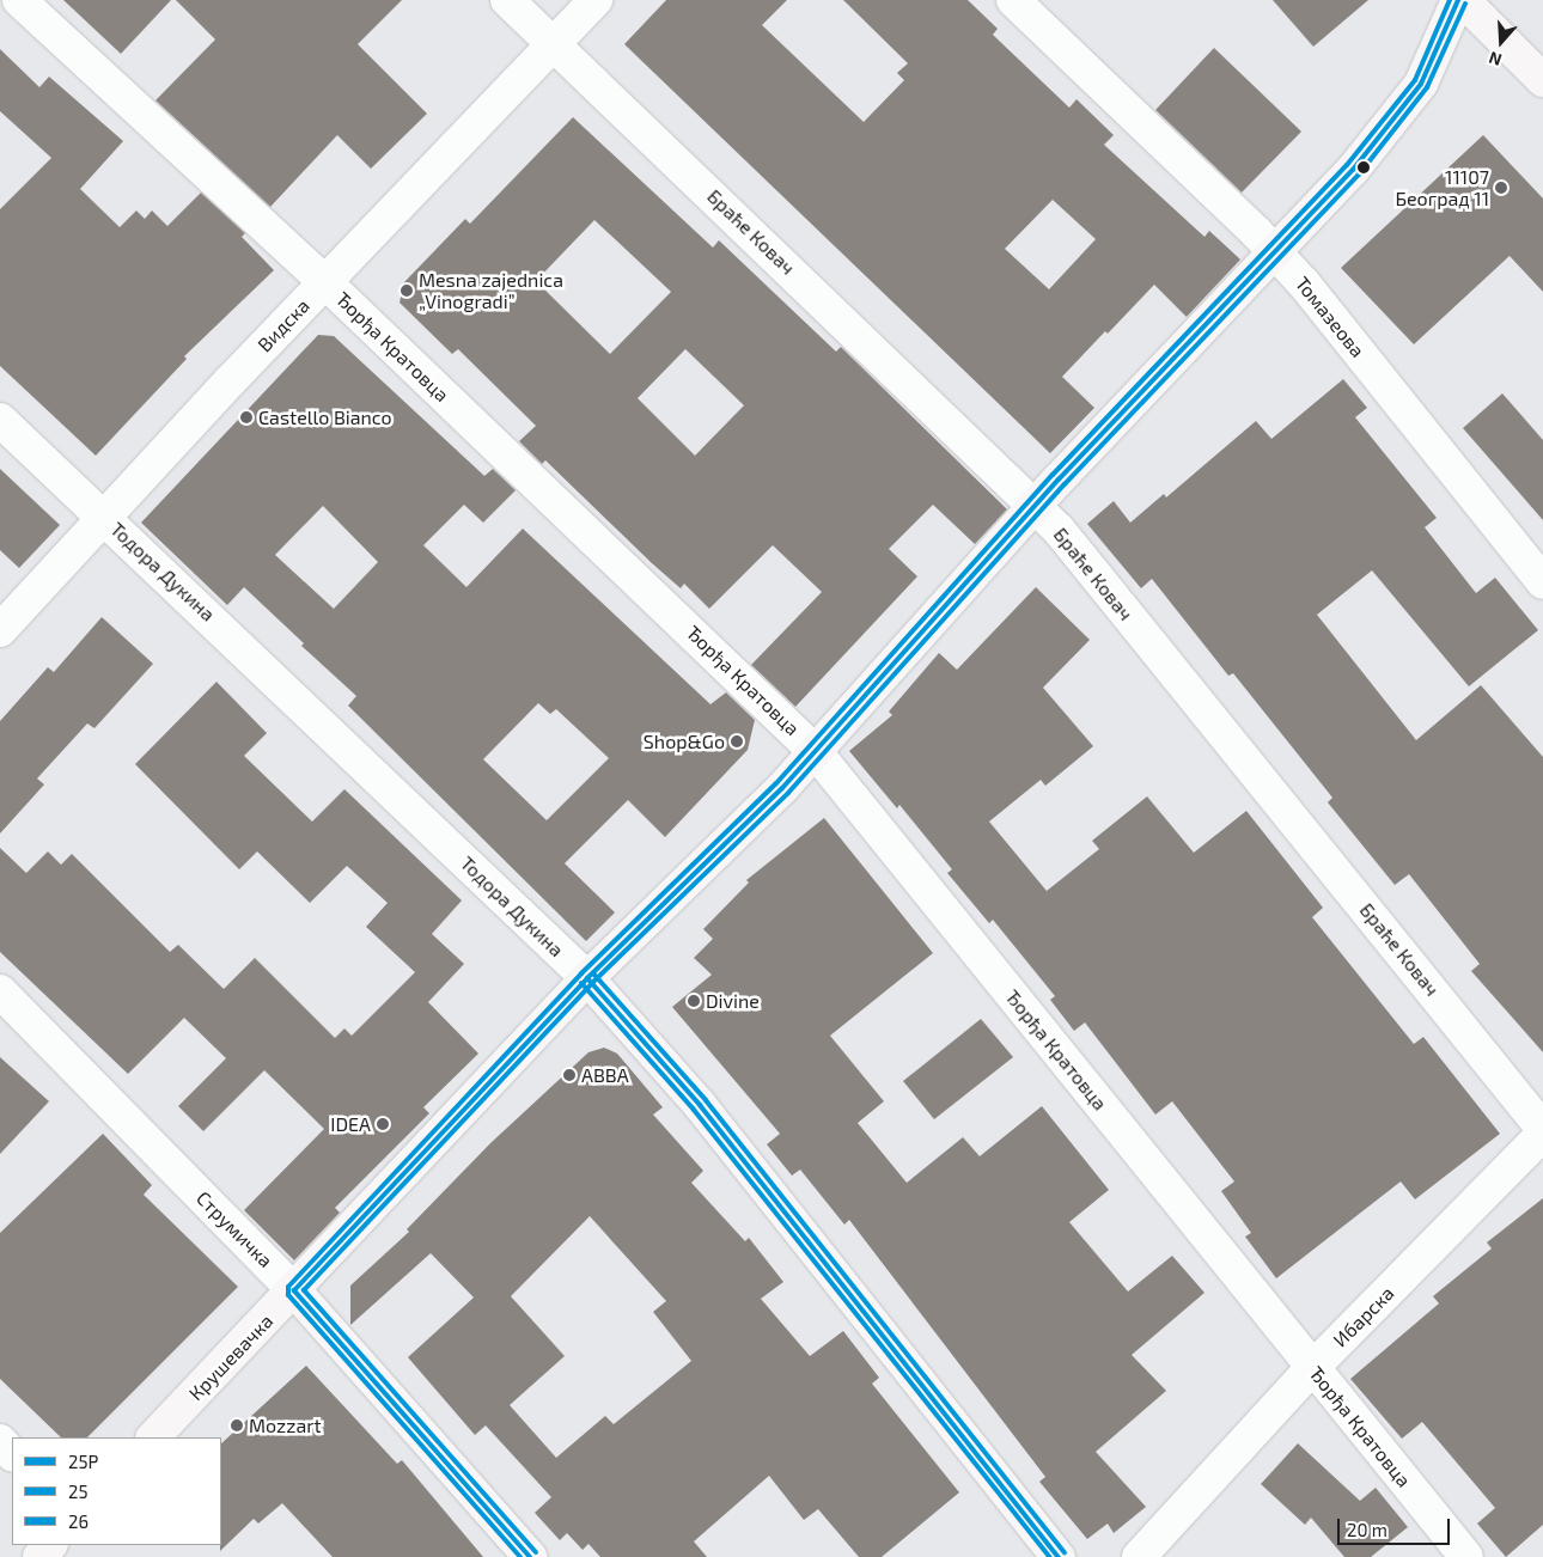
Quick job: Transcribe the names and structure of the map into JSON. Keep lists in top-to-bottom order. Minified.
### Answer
{"streets":{"main road":["Тодора Дукина","Струмичка","Крушевачка"],"street":["Браће Ковач","Томазеова","Видска","Ђорђа Кратовца","Ибарска"]},"crossings":[["Браће Ковач","Видска"],["Браће Ковач","Крушевачка"],["Томазеова","Крушевачка"],["Видска","Ђорђа Кратовца"],["Видска","Тодора Дукина"],["Ђорђа Кратовца","Ибарска"],["Ђорђа Кратовца","Крушевачка"],["Тодора Дукина","Крушевачка"],["Струмичка","Крушевачка"]],"places":["11107 Београд 11","Mesna zajednica „Vinogradi”","Castello Bianco","Shop&Go","Divine","ABBA","IDEA","Mozzart"],"lines":["transit line 25P","transit line 26","transit line 25"],"legend":["25P","25","26"],"scale_bar":"20 m","north":"bottom"}
